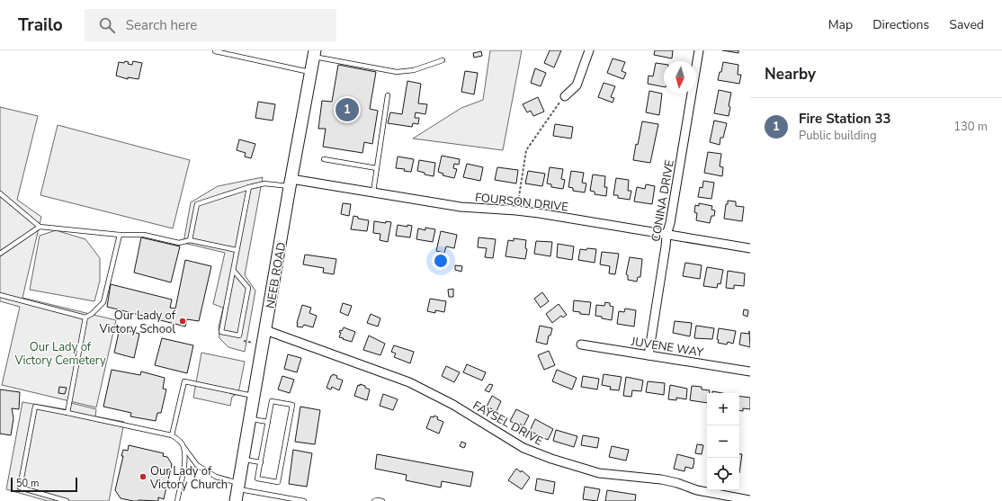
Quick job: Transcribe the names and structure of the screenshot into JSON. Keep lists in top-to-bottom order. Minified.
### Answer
{"streets":{"street":["CONINA DRIVE","FOURSON DRIVE","NEEB ROAD","JUVENE WAY","FAYSEL DRIVE"]},"crossings":[["CONINA DRIVE","FOURSON DRIVE"],["CONINA DRIVE","JUVENE WAY"],["FOURSON DRIVE","NEEB ROAD"],["NEEB ROAD","FAYSEL DRIVE"]],"parks":["Our Lady of Victory Cemetery"],"places":["Our Lady of Victory School","Our Lady of Victory Church"],"scale_bar":"50 m","north":"bottom","page":{"header":"Trailo","search":"Search here","nav":["Map","Directions","Saved"],"heading":"Nearby","pins":"1","list":[{"mark":"1","name":"Fire Station 33","note":"Public building","value":"130 m"}],"map_buttons":["+","−"],"scale":"50 m"}}
